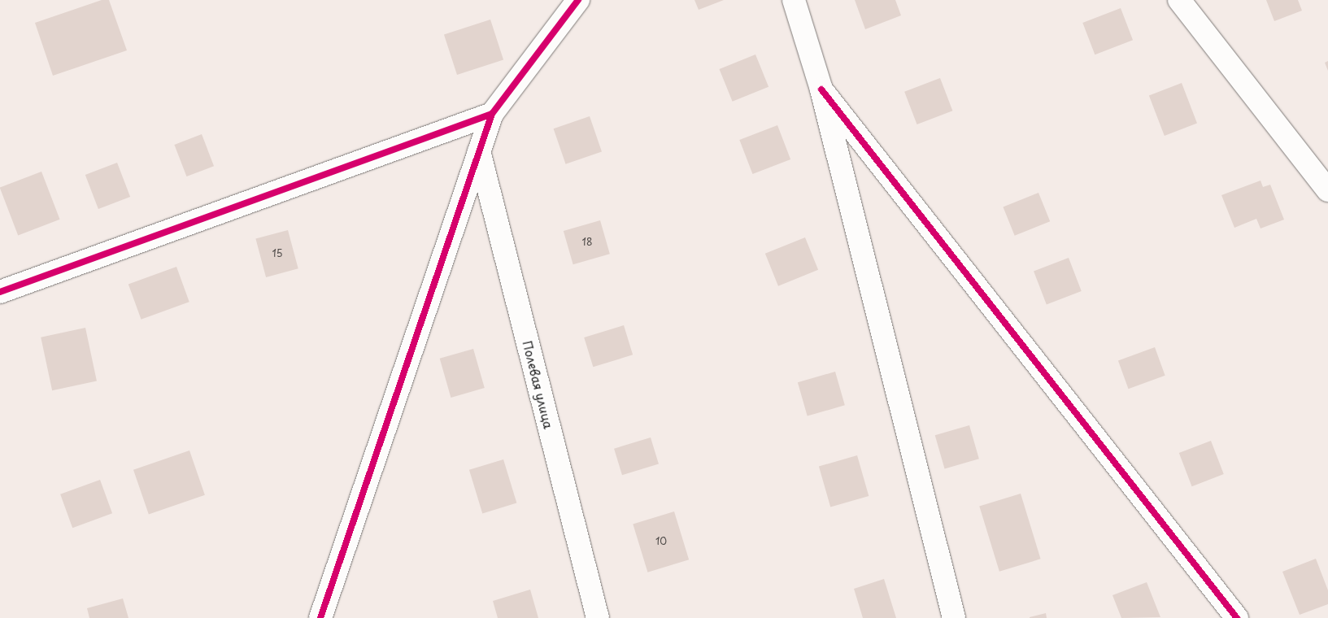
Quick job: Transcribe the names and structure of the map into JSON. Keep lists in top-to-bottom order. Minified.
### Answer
{"streets":{"street":["Полевая улица"]},"house_numbers":["18","15","10"]}
